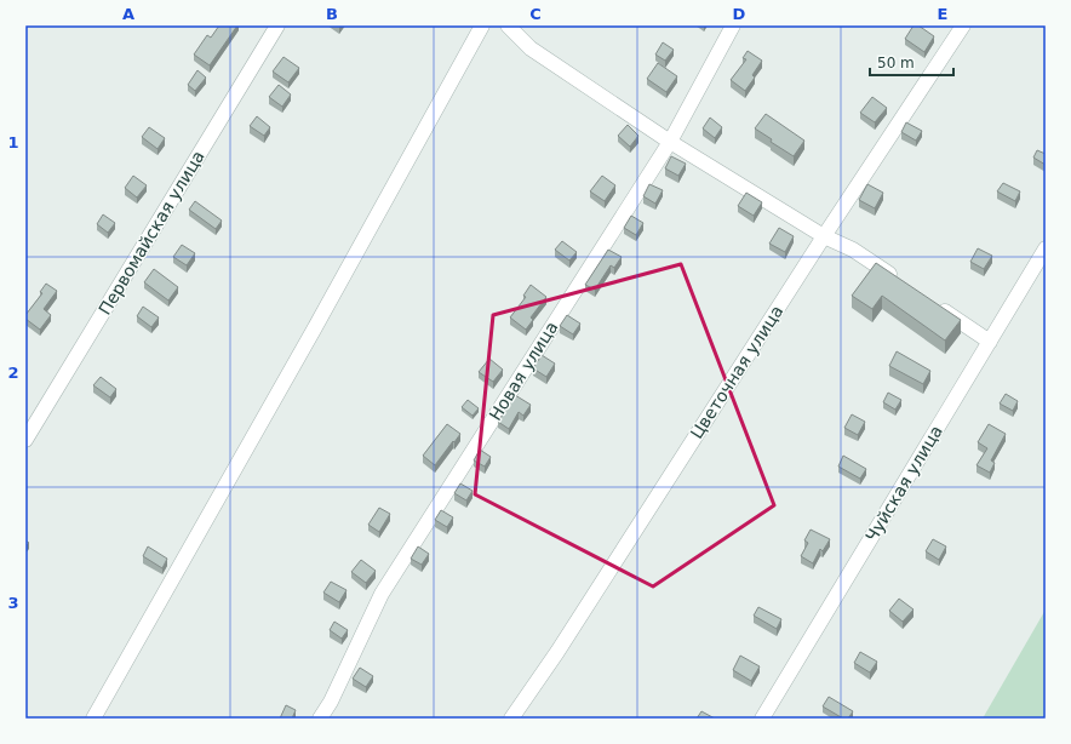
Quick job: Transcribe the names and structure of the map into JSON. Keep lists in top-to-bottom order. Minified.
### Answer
{"streets":{"street":["Первомайская улица","Новая улица","Цветочная улица","Чуйская улица"]},"scale_bar":"50 m","grid":{"columns":["A","B","C","D","E"],"rows":["1","2","3"]}}
